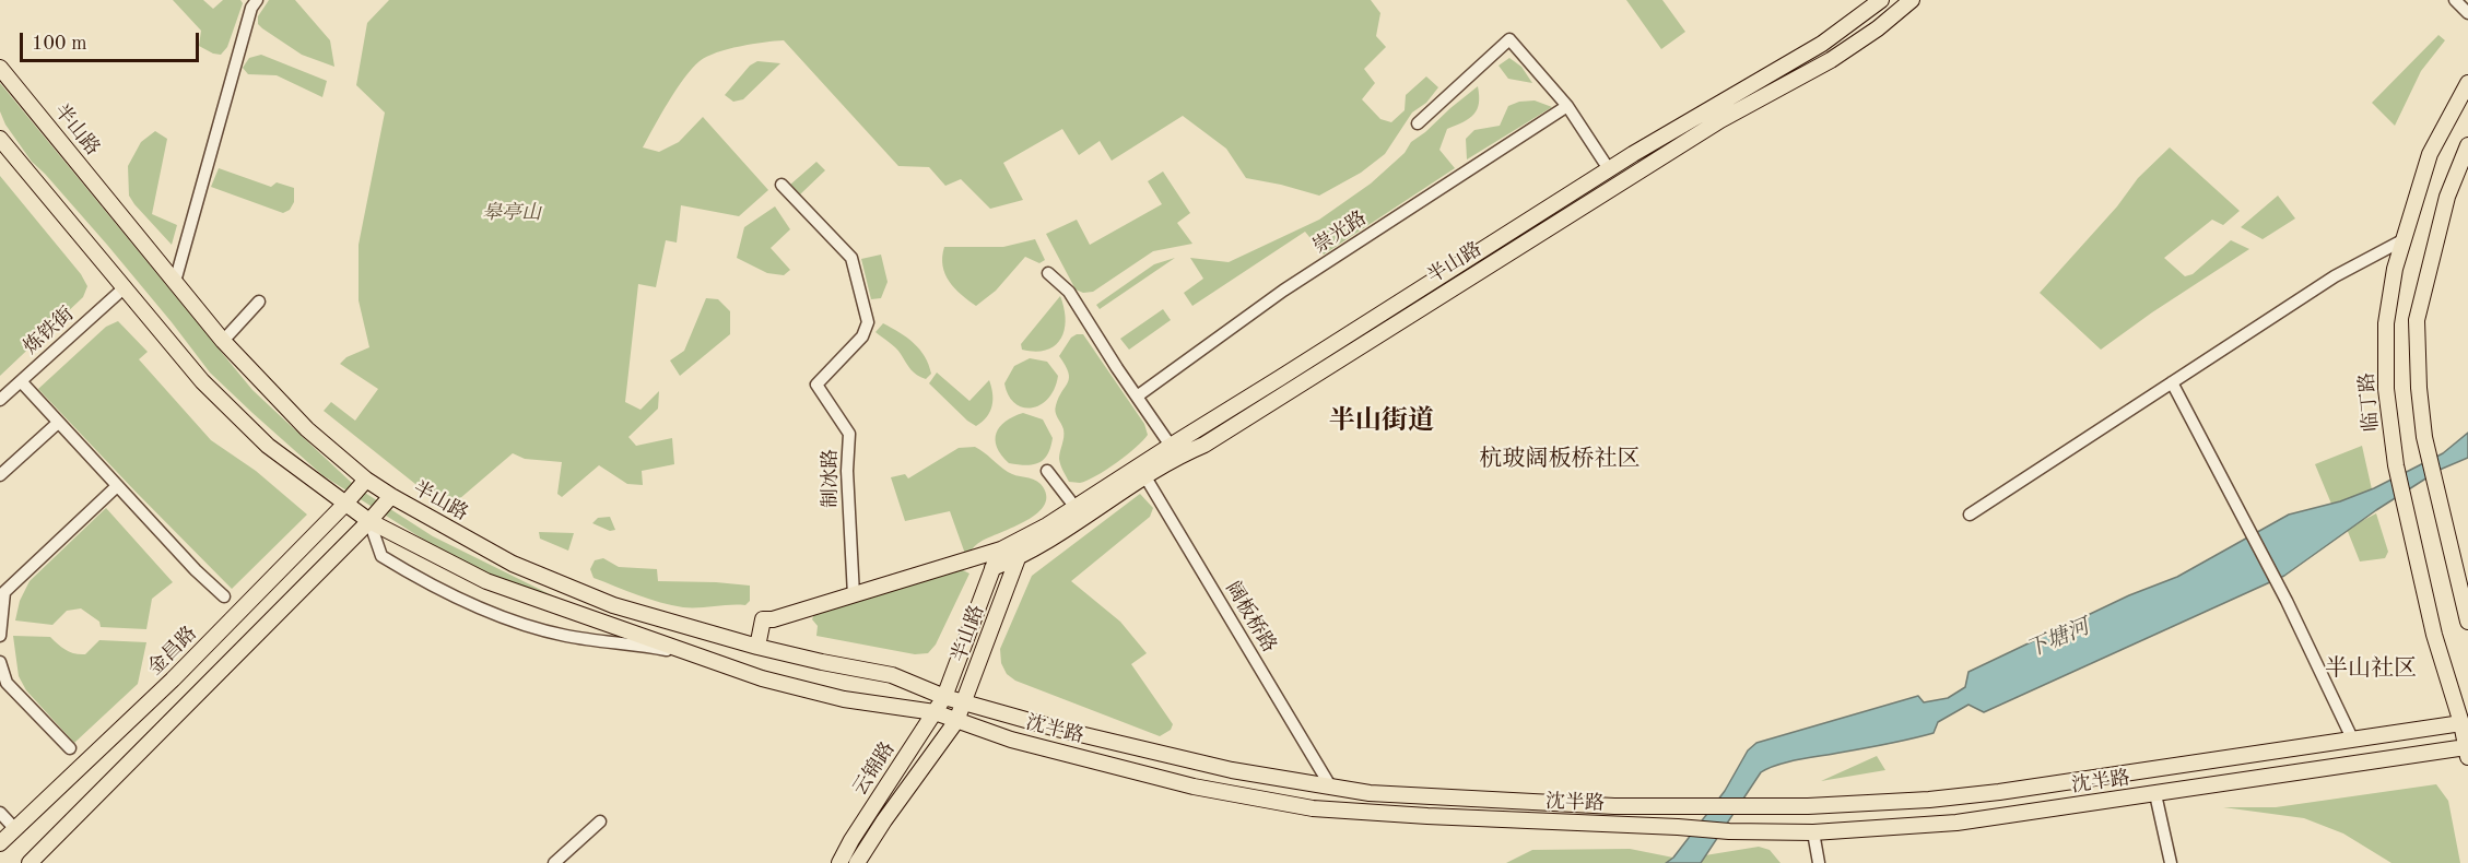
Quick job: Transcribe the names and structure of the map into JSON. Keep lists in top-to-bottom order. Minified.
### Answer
{"streets":{"main road":["半山路","临丁路","金昌路","沈半路","云锦路"],"street":["崇光路","炼铁街","制冰路","阔板桥路"]},"crossings":[["半山路","制冰路"],["半山路","阔板桥路"],["半山路","金昌路"],["半山路","沈半路"],["半山路","云锦路"],["临丁路","沈半路"],["阔板桥路","沈半路"],["沈半路","云锦路"]],"districts":["半山街道","杭玻阔板桥社区","半山社区"],"water":["下塘河"],"parks":["皋亭山"],"scale_bar":"100 m"}
